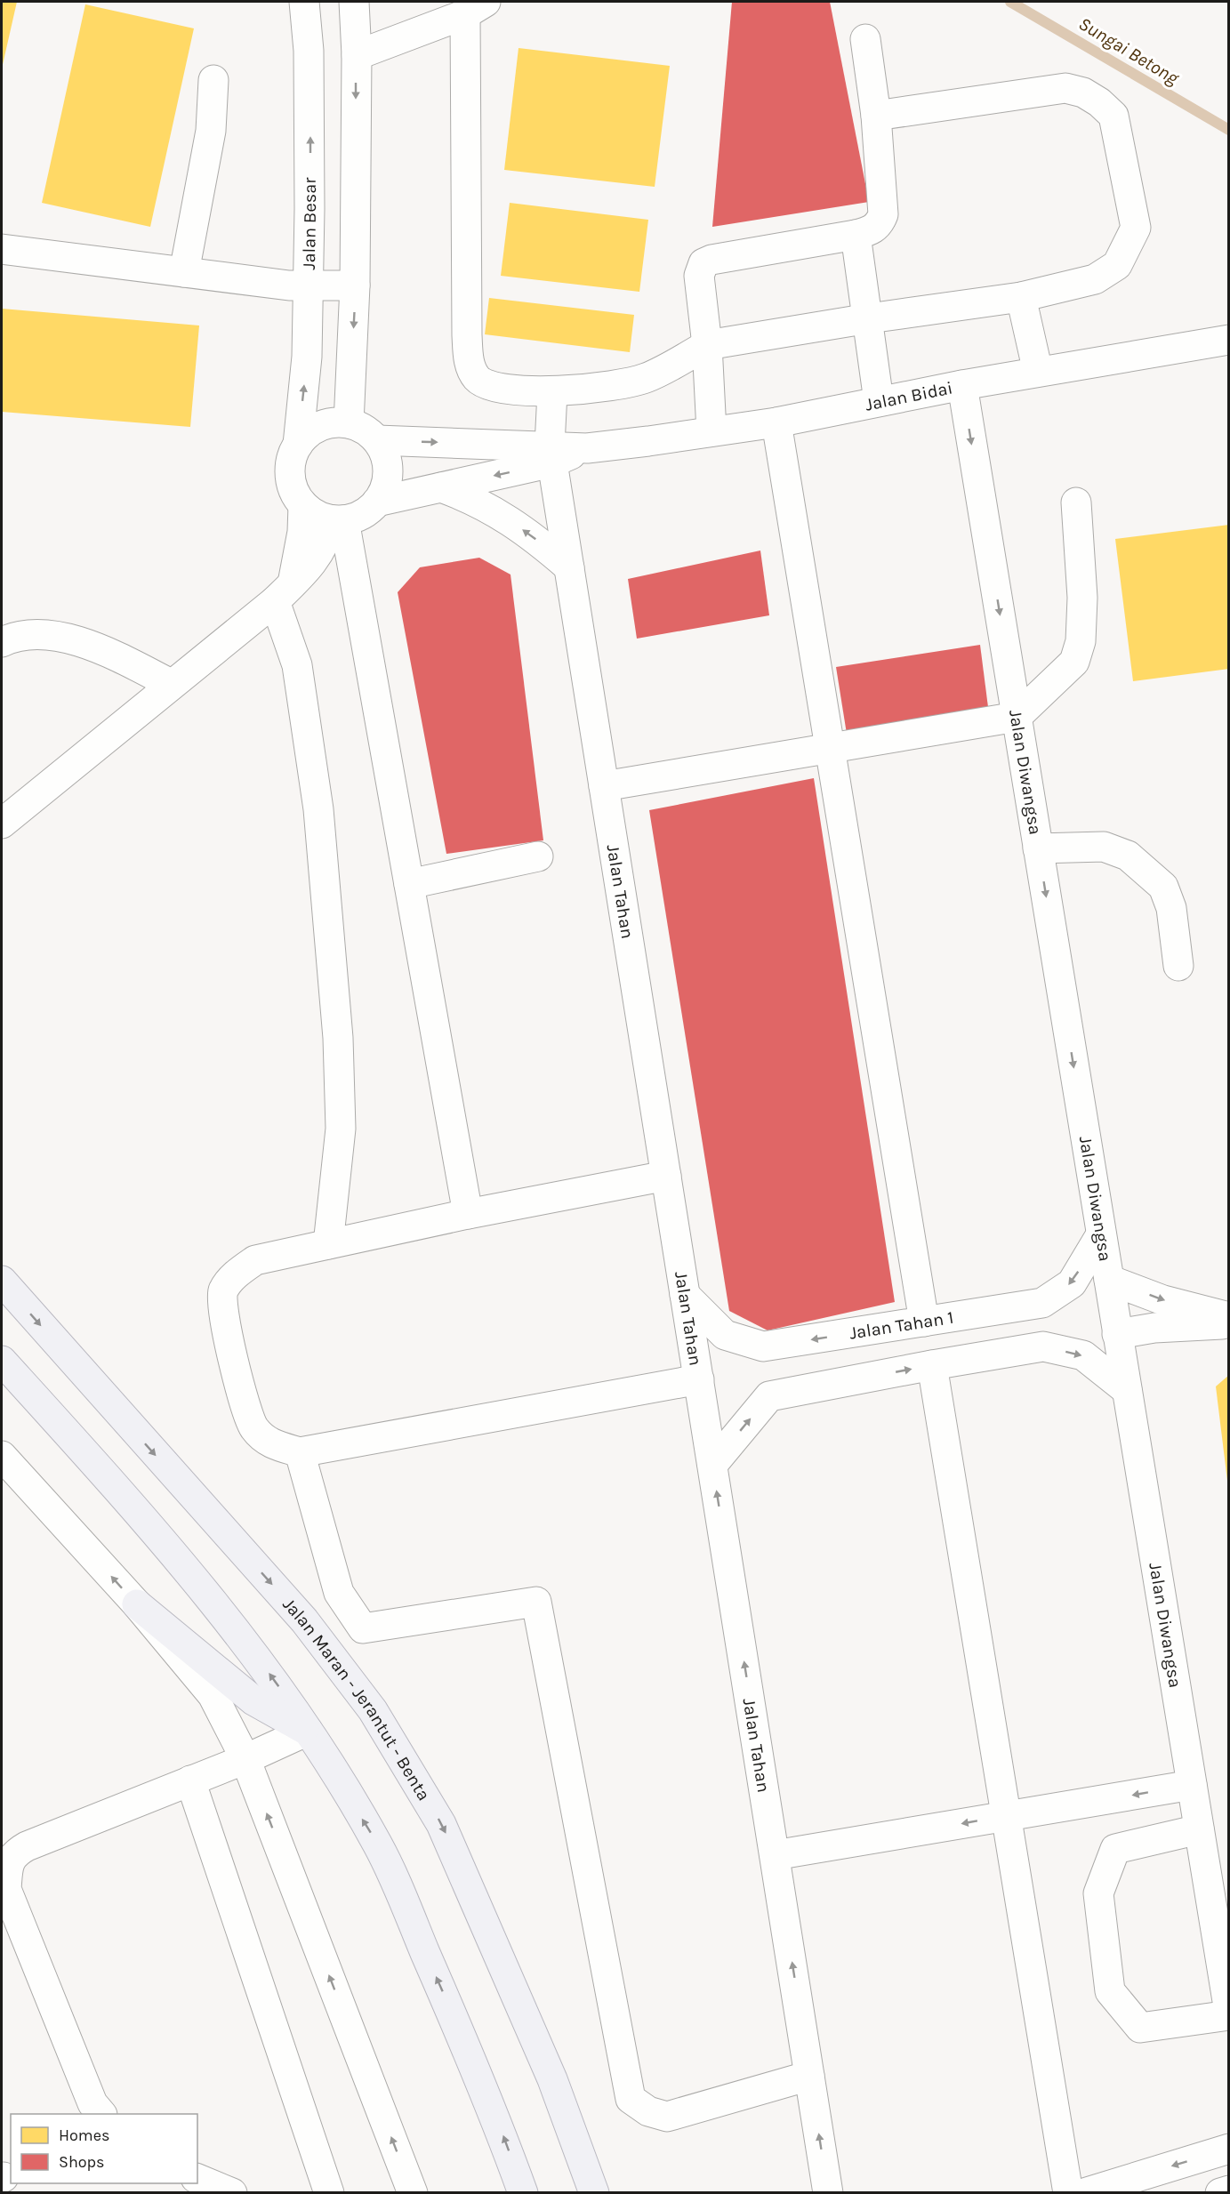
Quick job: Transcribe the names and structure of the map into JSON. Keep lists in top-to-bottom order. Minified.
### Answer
{"streets":{"main road":["Jalan Maran - Jerantut - Benta"],"street":["Jalan Besar","Jalan Bidai","Jalan Diwangsa","Jalan Tahan","Jalan Tahan 1"]},"crossings":[["Jalan Bidai","Jalan Diwangsa"],["Jalan Bidai","Jalan Tahan"],["Jalan Diwangsa","Jalan Tahan 1"],["Jalan Tahan","Jalan Tahan 1"]],"water":["Sungai Betong"],"legend":["Homes","Shops"]}
